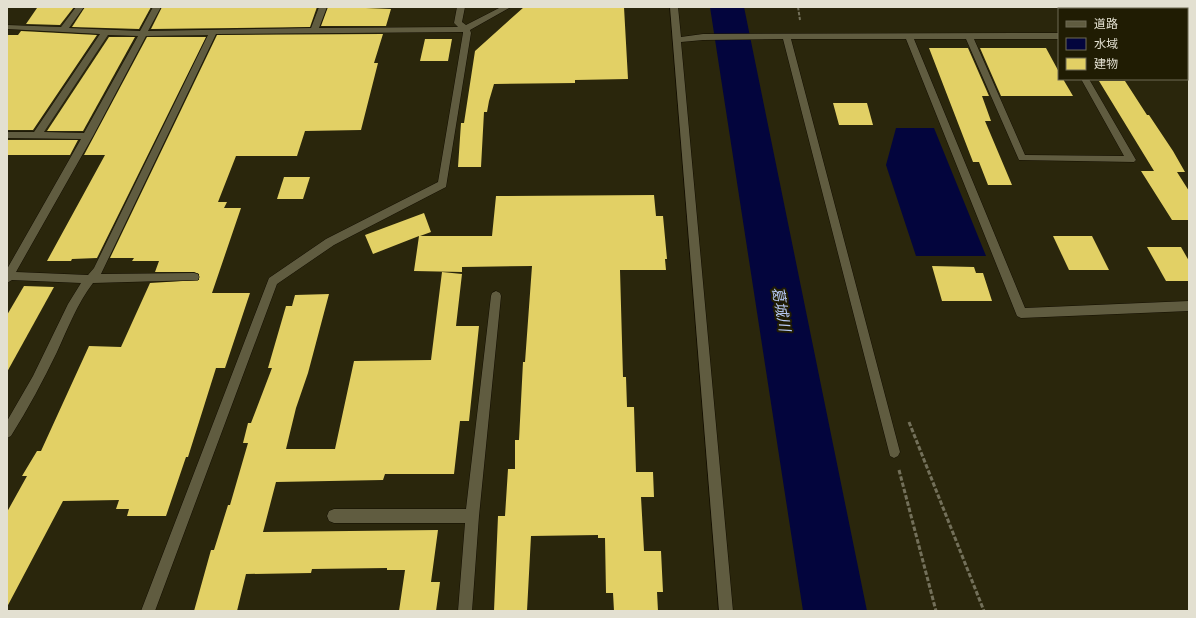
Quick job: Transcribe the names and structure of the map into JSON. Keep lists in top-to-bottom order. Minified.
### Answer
{"water":["葛城川"],"legend":["道路","水域","建物"]}
